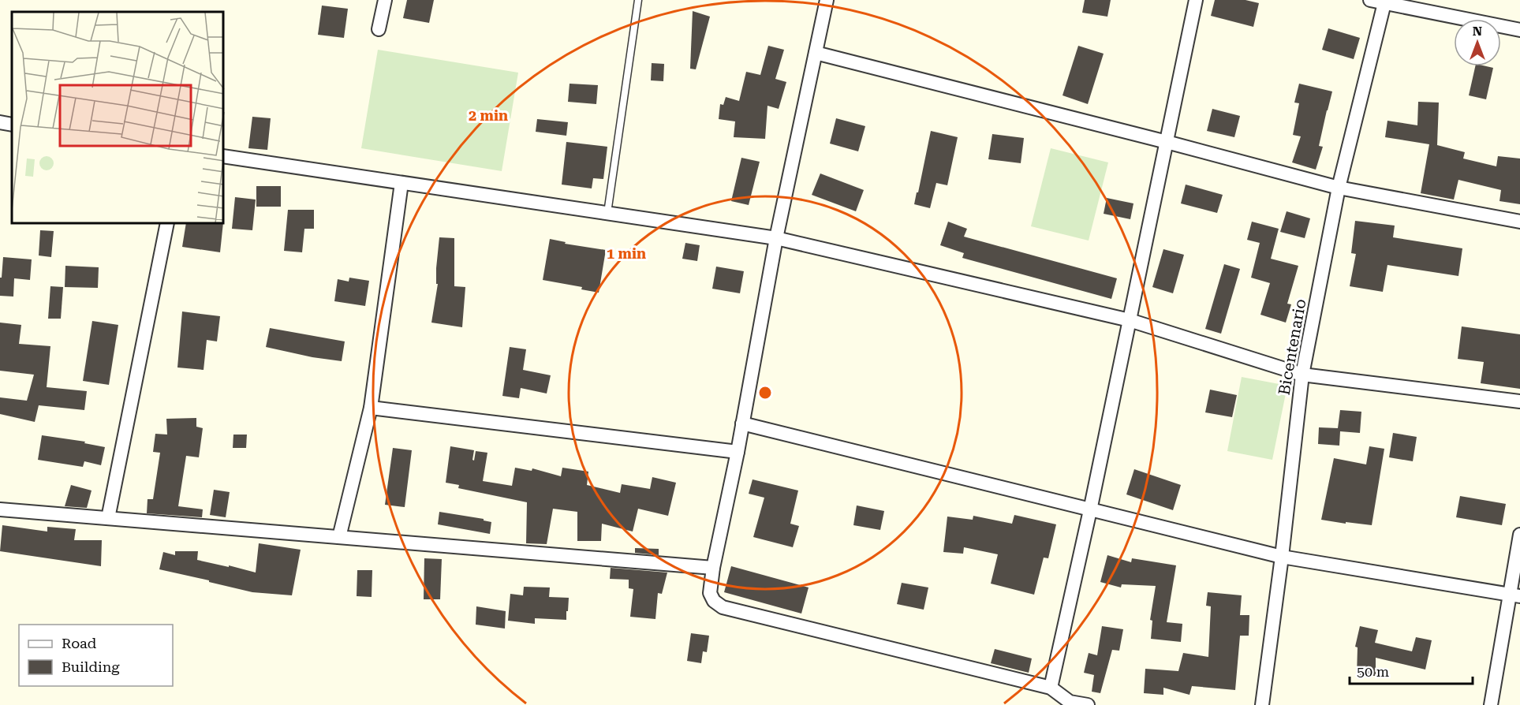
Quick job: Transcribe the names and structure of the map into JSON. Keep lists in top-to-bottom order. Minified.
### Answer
{"streets":{"street":["Bicentenario"]},"legend":["Road","Building"],"scale_bar":"50 m","north":"top","rings":["2 min","1 min"]}
